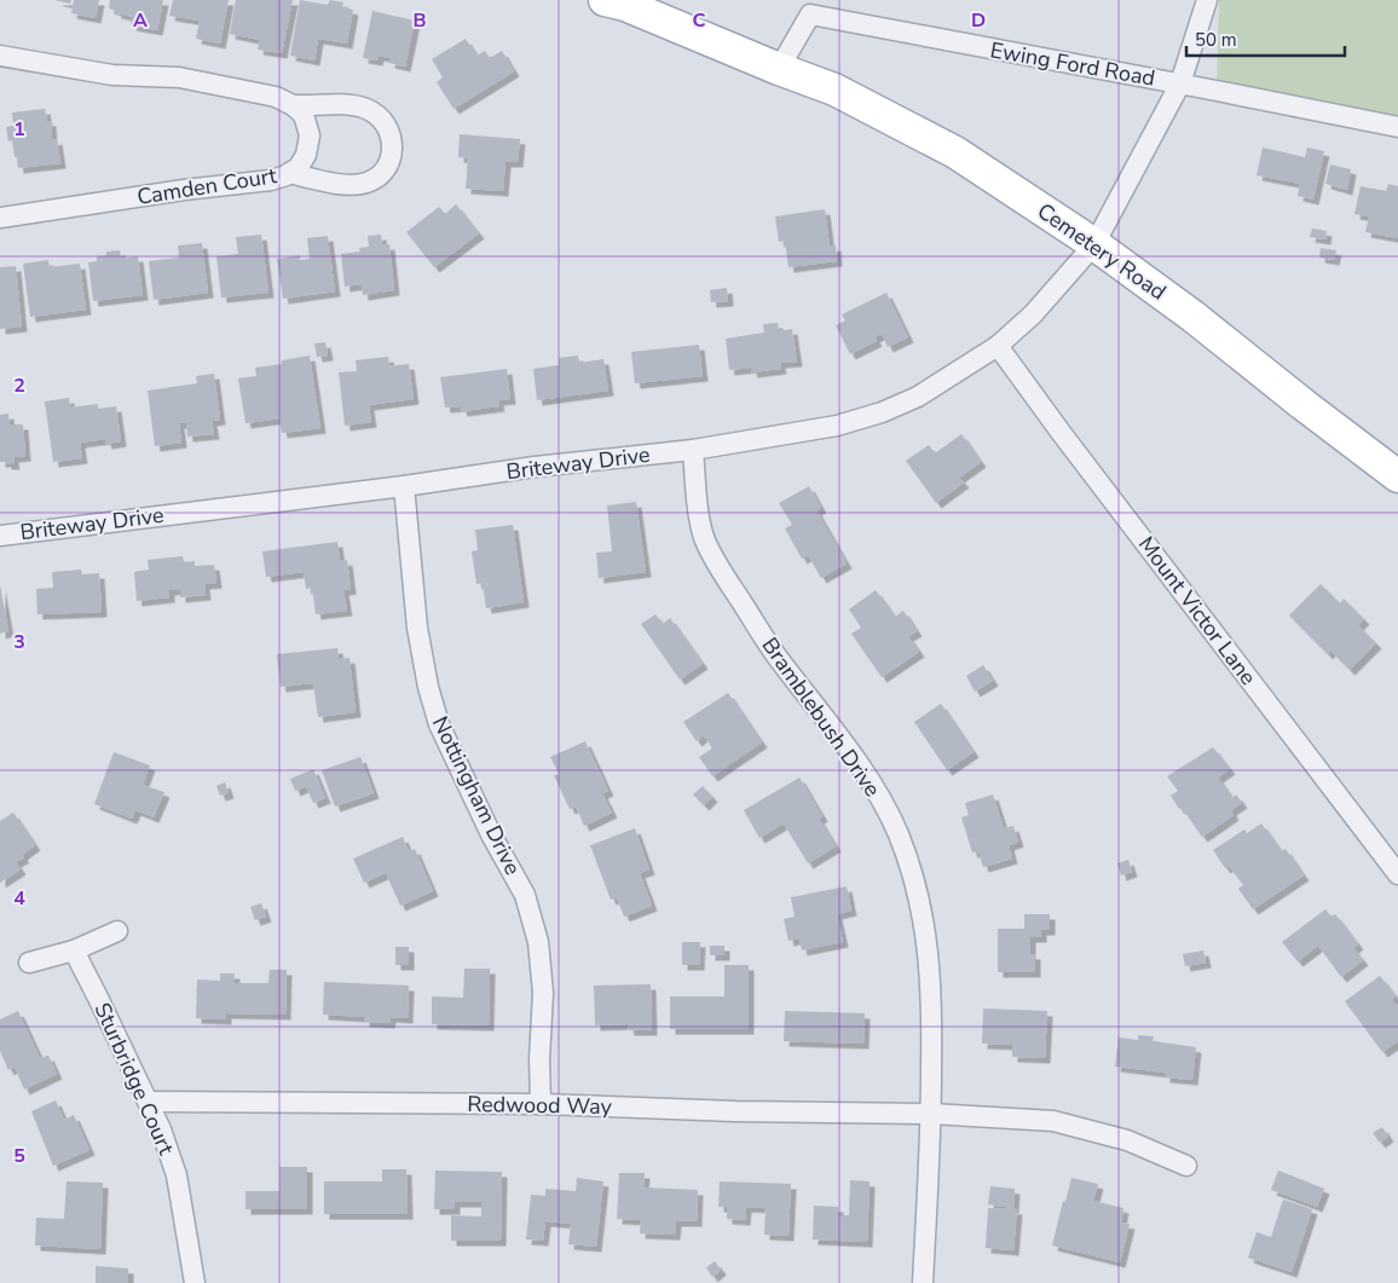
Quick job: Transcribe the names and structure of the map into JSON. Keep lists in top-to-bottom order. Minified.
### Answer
{"streets":{"main road":["Cemetery Road"],"street":["Ewing Ford Road","Camden Court","Briteway Drive","Mount Victor Lane","Bramblebush Drive","Nottingham Drive","Sturbridge Court","Redwood Way"]},"crossings":[["Ewing Ford Road","Cemetery Road"],["Ewing Ford Road","Briteway Drive"],["Cemetery Road","Briteway Drive"],["Briteway Drive","Mount Victor Lane"],["Briteway Drive","Bramblebush Drive"],["Briteway Drive","Nottingham Drive"],["Bramblebush Drive","Redwood Way"],["Nottingham Drive","Redwood Way"],["Sturbridge Court","Redwood Way"]],"scale_bar":"50 m","grid":{"columns":["A","B","C","D"],"rows":["1","2","3","4","5"]}}
